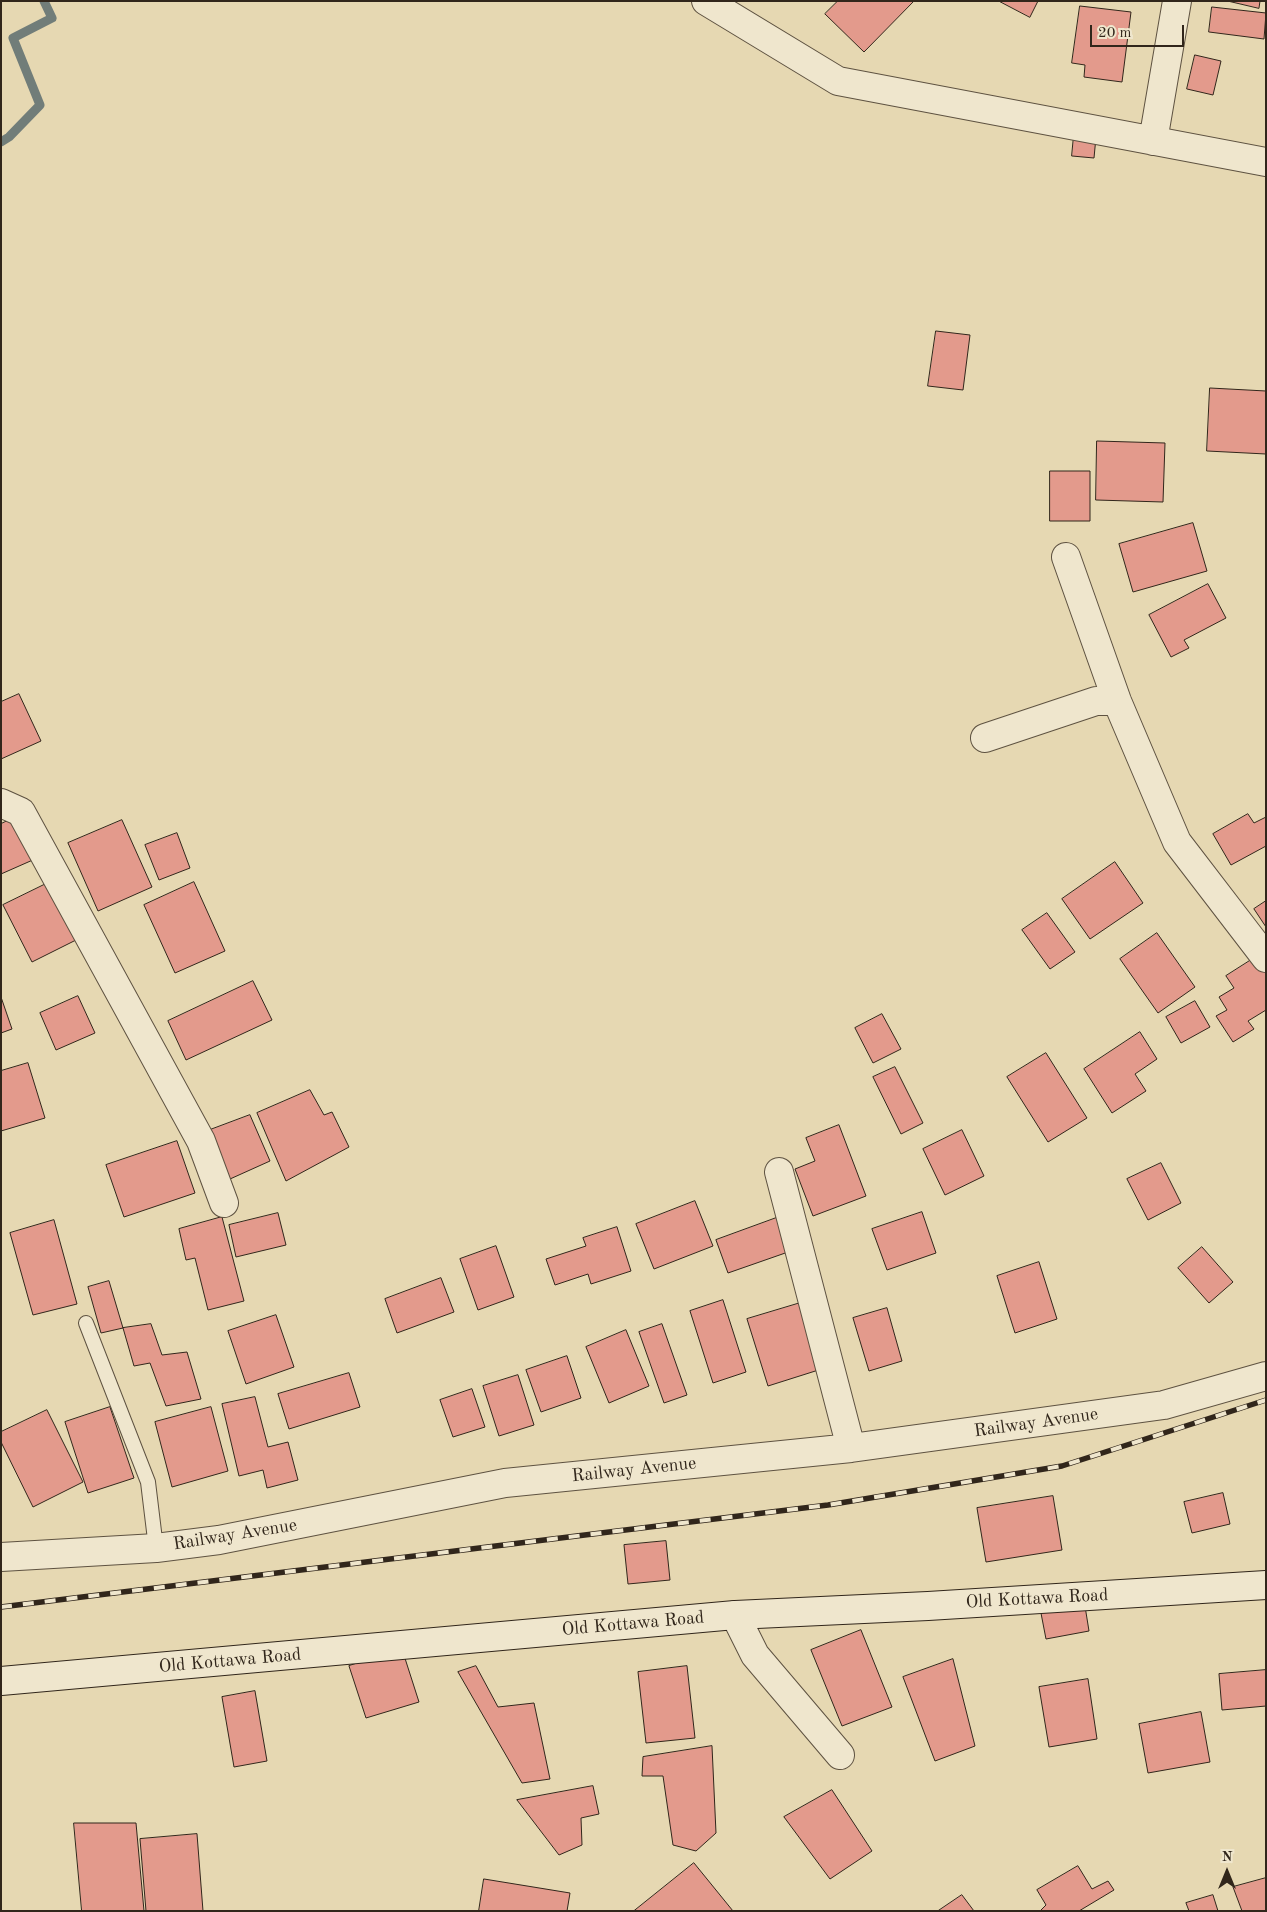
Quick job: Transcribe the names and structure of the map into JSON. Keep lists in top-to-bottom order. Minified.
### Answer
{"streets":{"street":["Railway Avenue","Old Kottawa Road"]},"scale_bar":"20 m","north":"top"}
